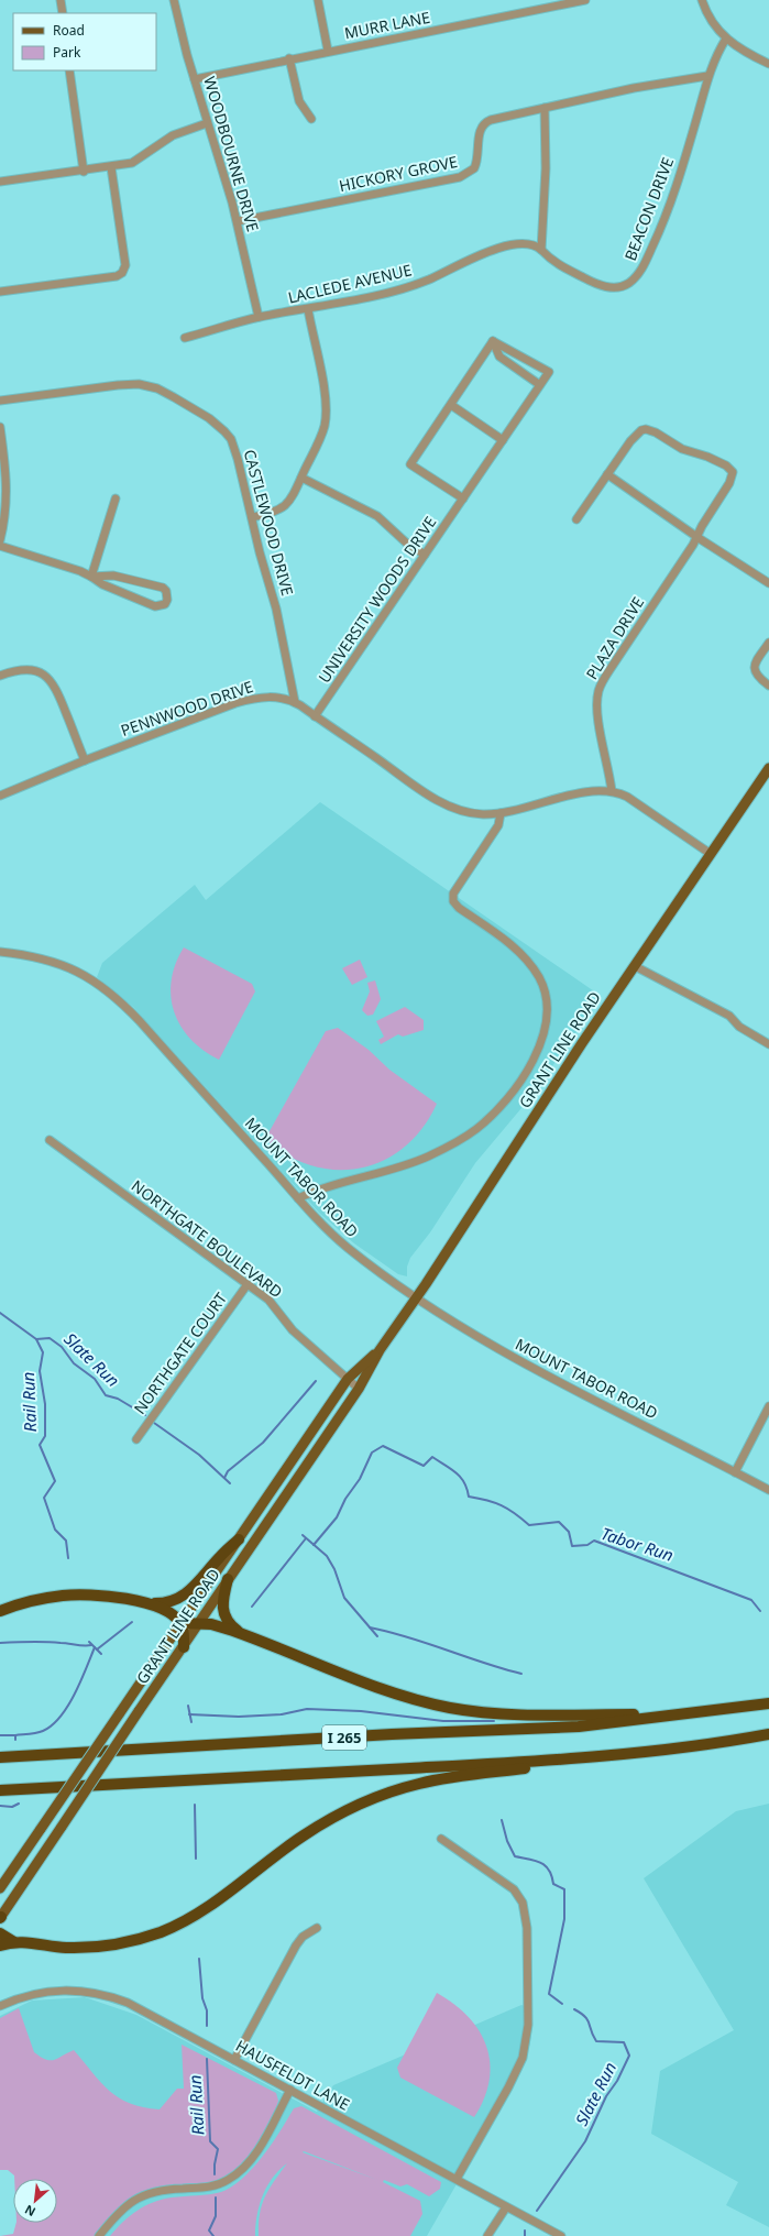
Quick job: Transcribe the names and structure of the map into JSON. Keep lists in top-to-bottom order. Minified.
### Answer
{"streets":{"highway":["I 265"],"main road":["GRANT LINE ROAD"],"street":["MURR LANE","WOODBOURNE DRIVE","HICKORY GROVE","BEACON DRIVE","LACLEDE AVENUE","CASTLEWOOD DRIVE","UNIVERSITY WOODS DRIVE","PLAZA DRIVE","PENNWOOD DRIVE","MOUNT TABOR ROAD","NORTHGATE BOULEVARD","NORTHGATE COURT","HAUSFELDT LANE"]},"crossings":[["MURR LANE","WOODBOURNE DRIVE"],["WOODBOURNE DRIVE","HICKORY GROVE"],["WOODBOURNE DRIVE","LACLEDE AVENUE"],["HICKORY GROVE","BEACON DRIVE"],["BEACON DRIVE","LACLEDE AVENUE"],["CASTLEWOOD DRIVE","PENNWOOD DRIVE"],["UNIVERSITY WOODS DRIVE","PENNWOOD DRIVE"],["GRANT LINE ROAD","MOUNT TABOR ROAD"],["GRANT LINE ROAD","NORTHGATE BOULEVARD"],["NORTHGATE BOULEVARD","NORTHGATE COURT"]],"water":["Slate Run","Rail Run","Tabor Run"],"legend":["Road","Park"],"north":"bottom left"}
